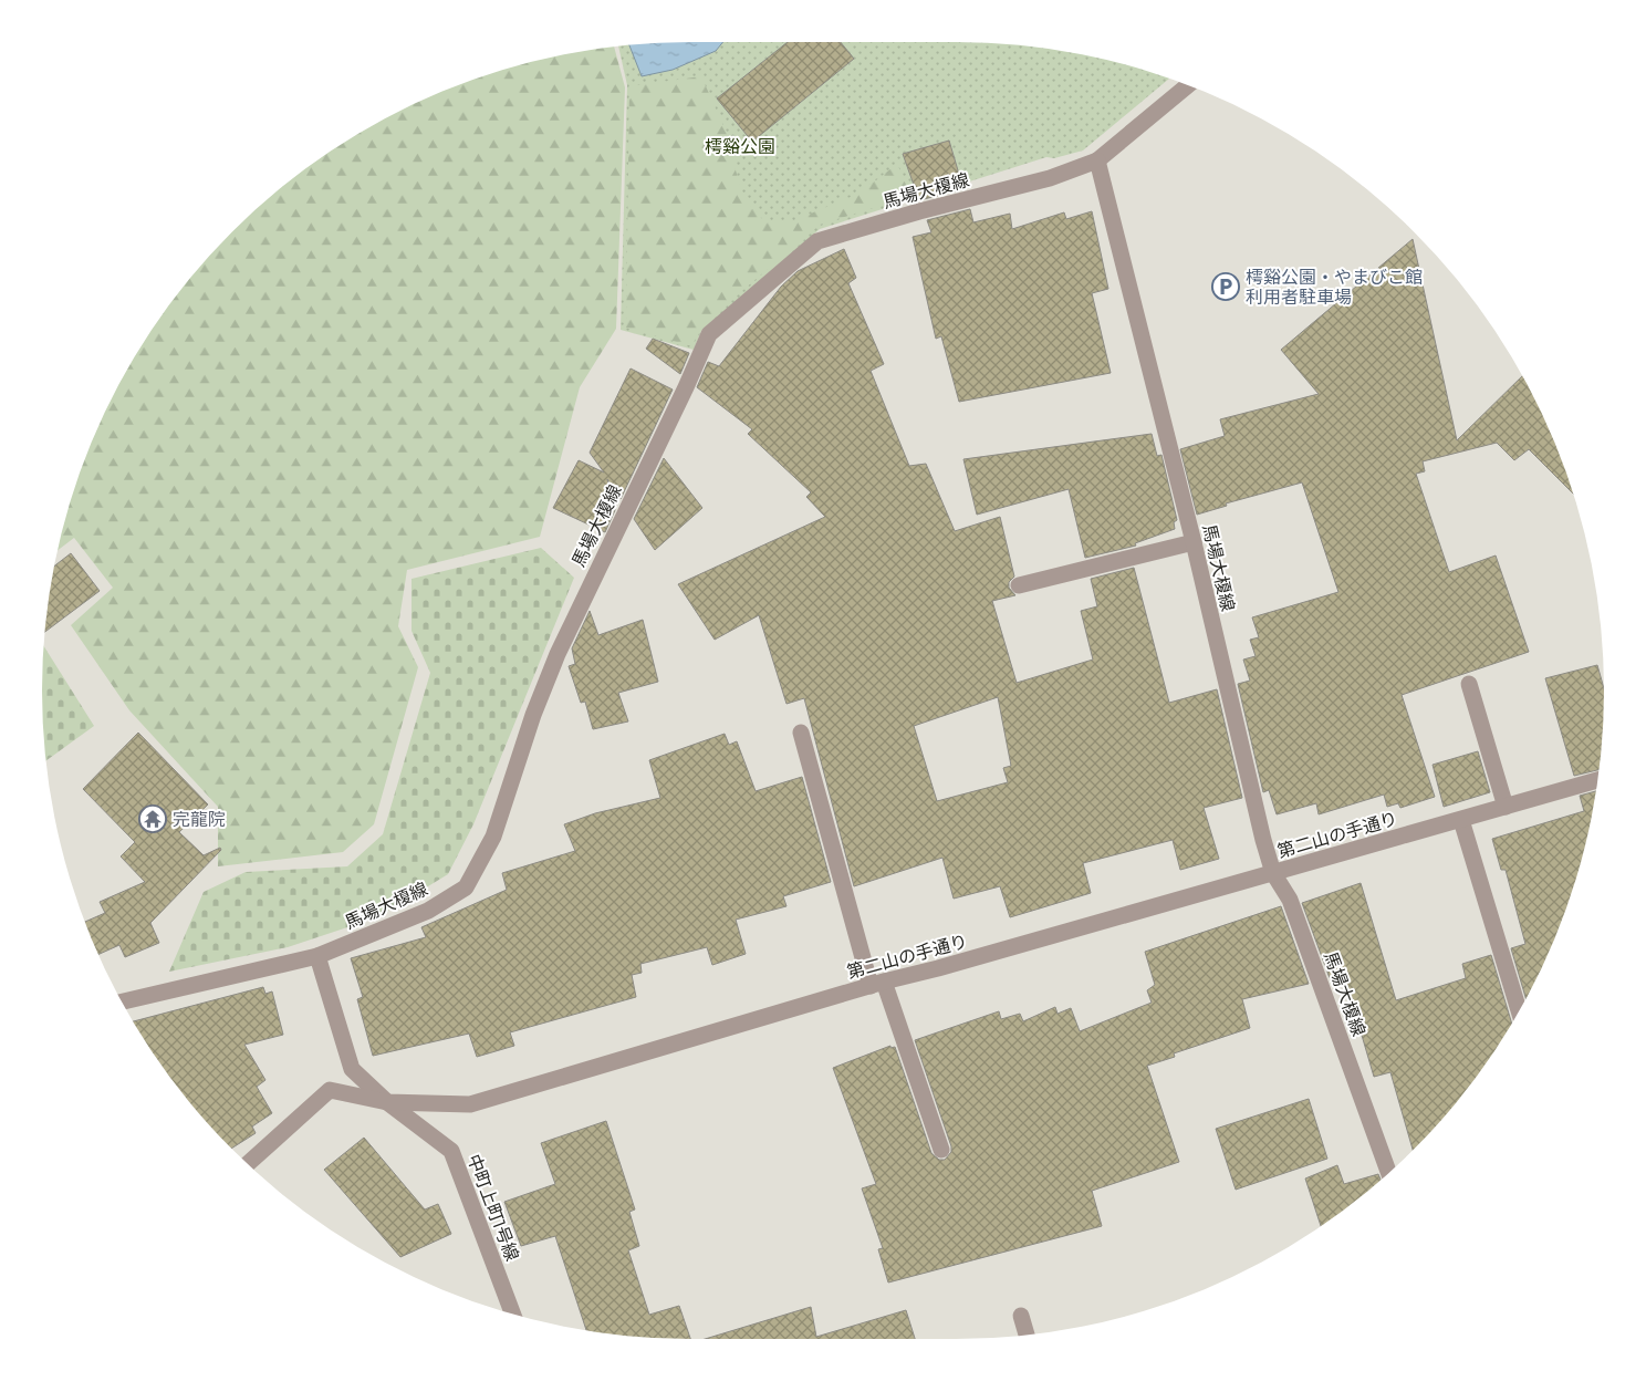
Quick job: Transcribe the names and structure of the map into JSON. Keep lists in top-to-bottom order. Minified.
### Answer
{"streets":{"street":["馬場大榎線","第二山の手通り","中町上町1号線"]},"crossings":[["馬場大榎線","第二山の手通り"],["馬場大榎線","中町上町1号線"],["第二山の手通り","中町上町1号線"]],"parks":["樗谿公園"],"places":{"parking":["樗谿公園・やまびこ館 利用者駐車場"],"temple":["完龍院"]}}
